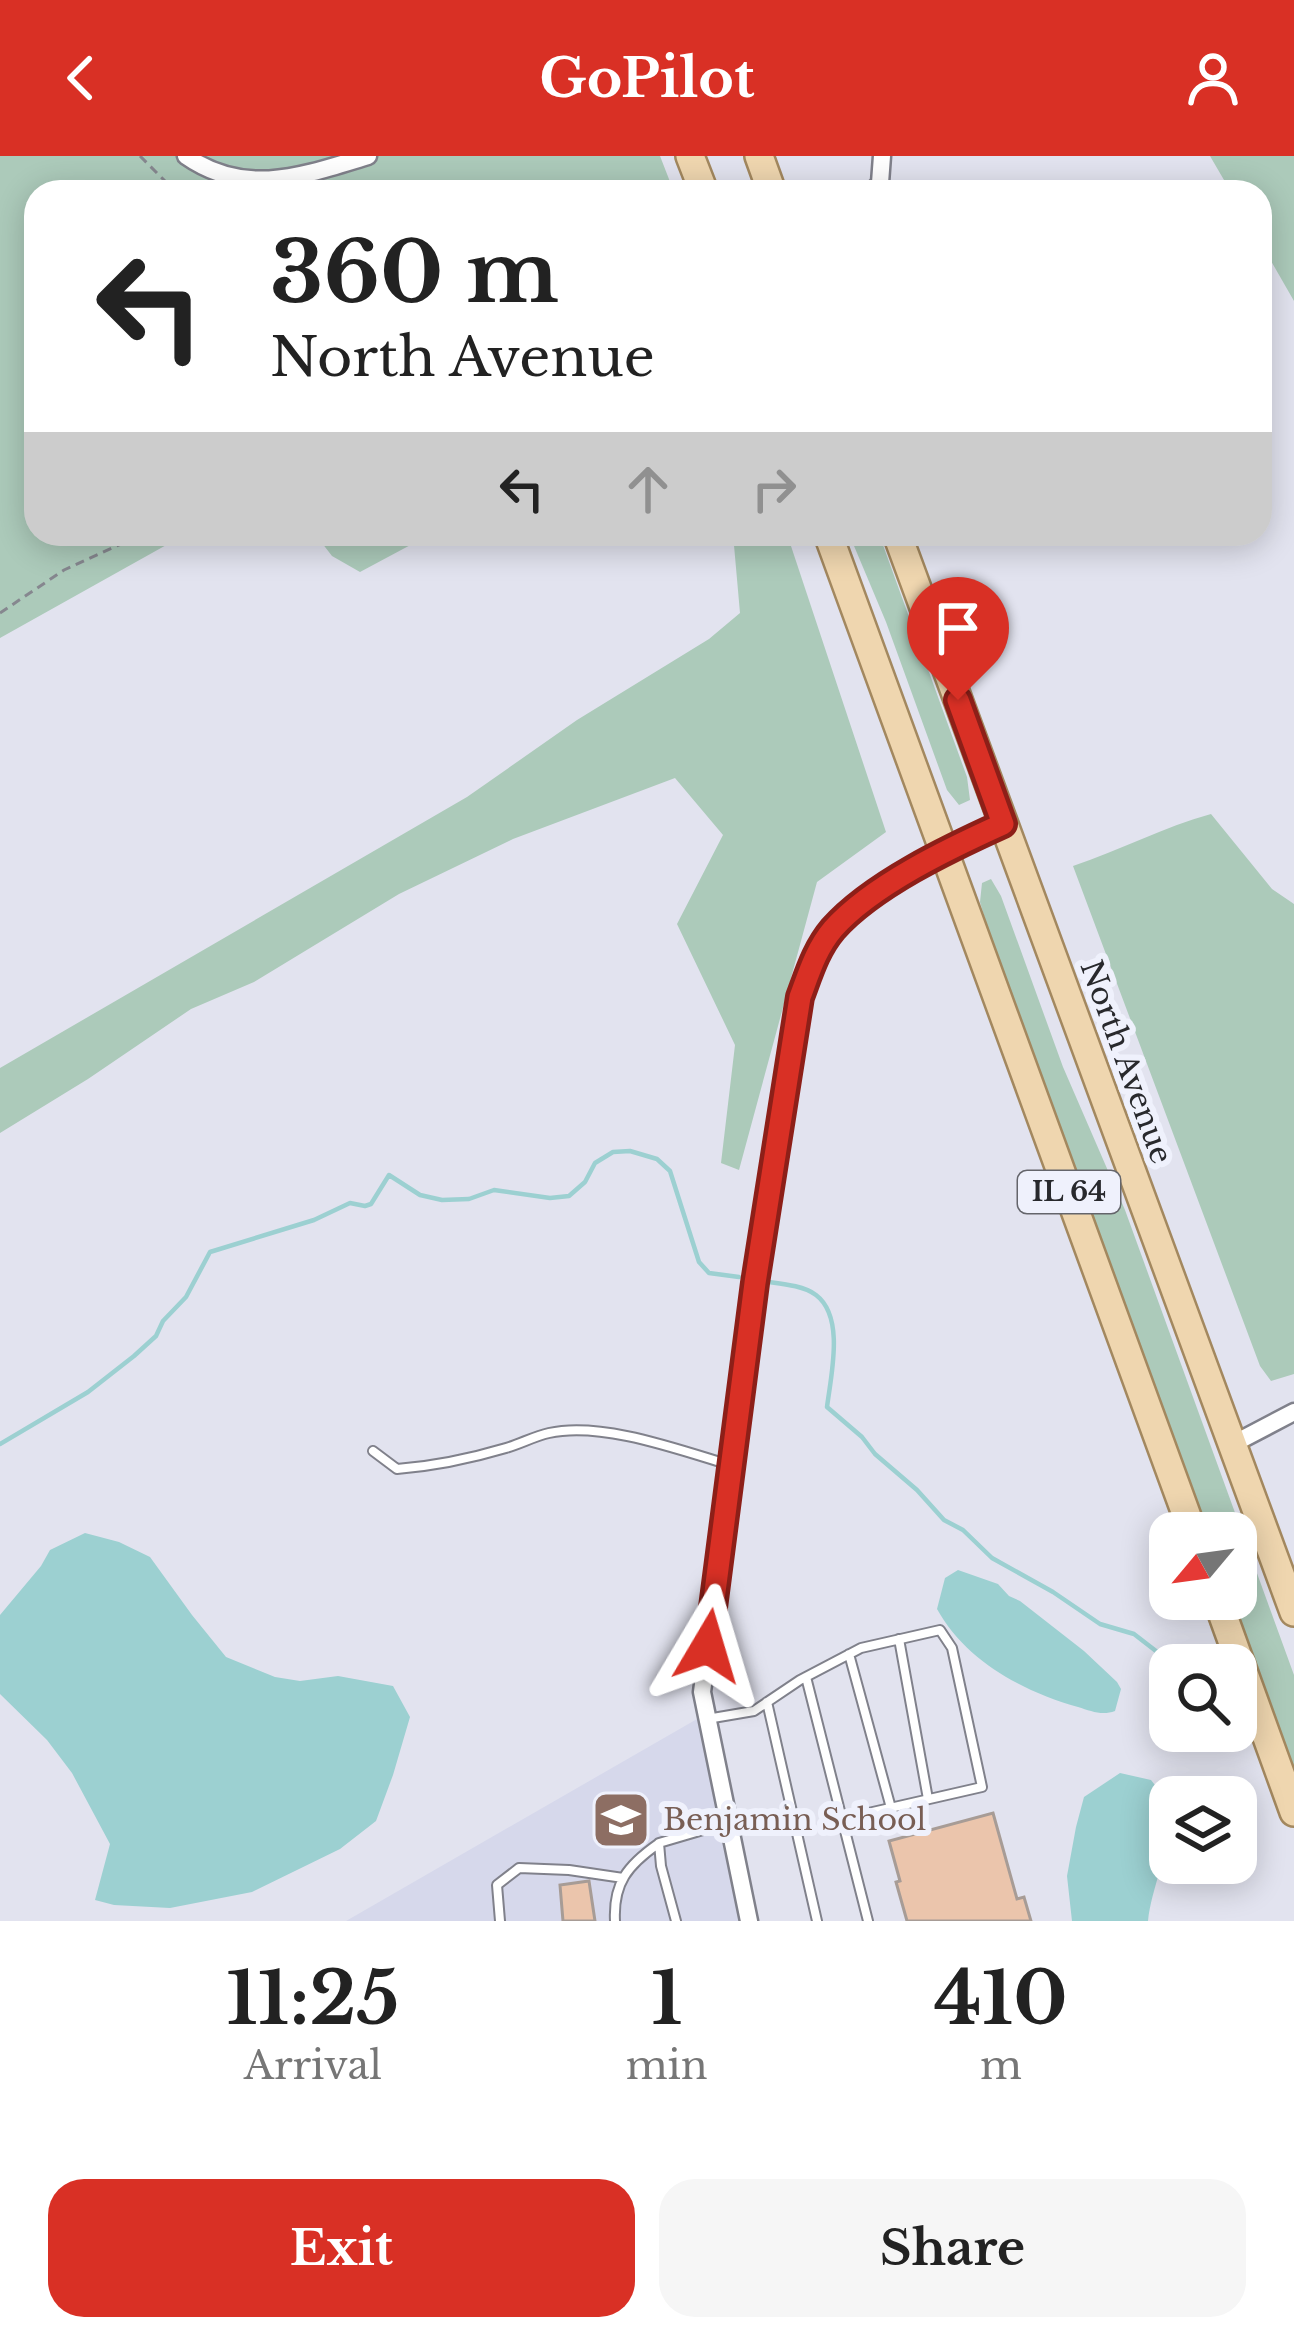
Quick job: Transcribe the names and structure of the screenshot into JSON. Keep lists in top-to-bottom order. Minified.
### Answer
{"streets":{"main road":["North Avenue","IL 64"]},"places":{"school or university":["Benjamin School"]},"north":"bottom left","page":{"header":"GoPilot","turn":["360 m","North Avenue"],"eta":["11:25","Arrival","1","min","410","m"],"buttons":["Exit","Share"]}}
